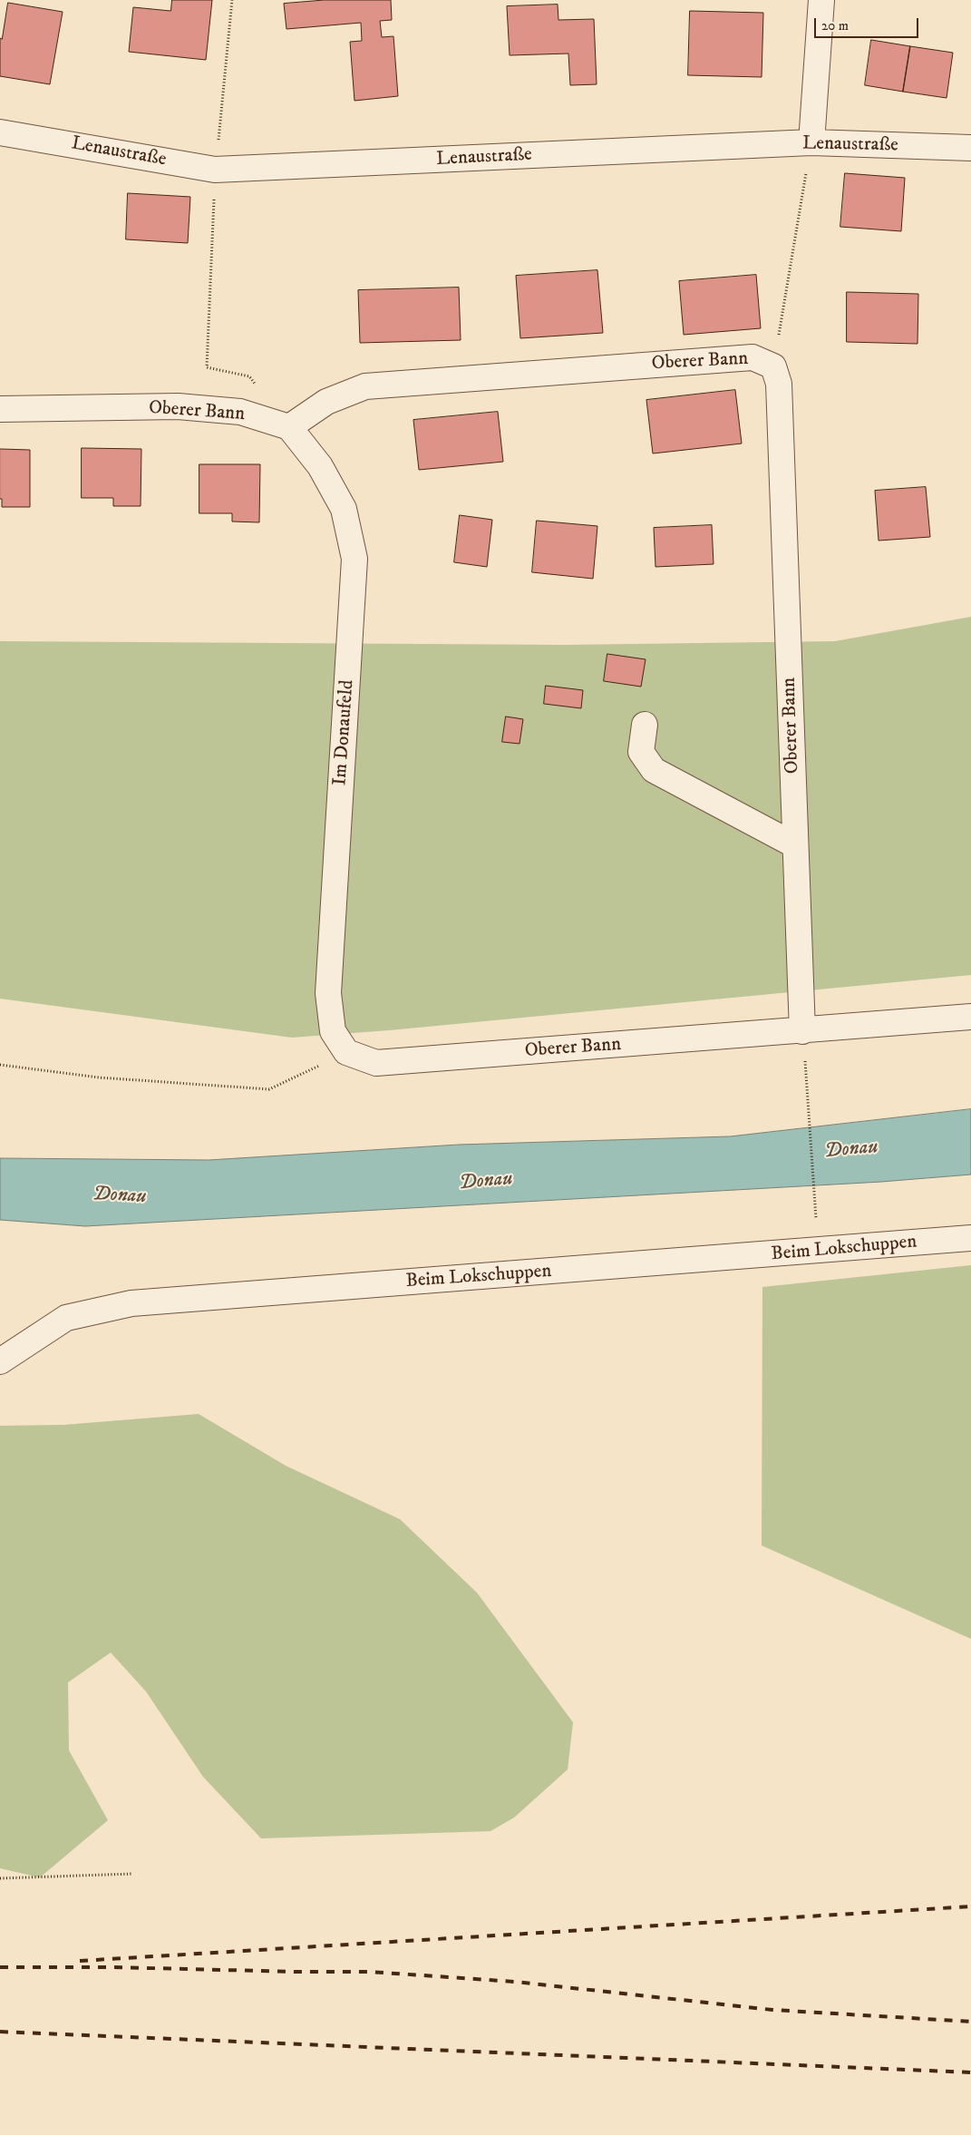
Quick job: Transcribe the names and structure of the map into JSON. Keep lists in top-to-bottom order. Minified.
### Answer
{"streets":{"street":["Lenaustraße","Oberer Bann","Im Donaufeld","Beim Lokschuppen"]},"crossings":[["Oberer Bann","Im Donaufeld"]],"water":["Donau"],"scale_bar":"20 m"}
